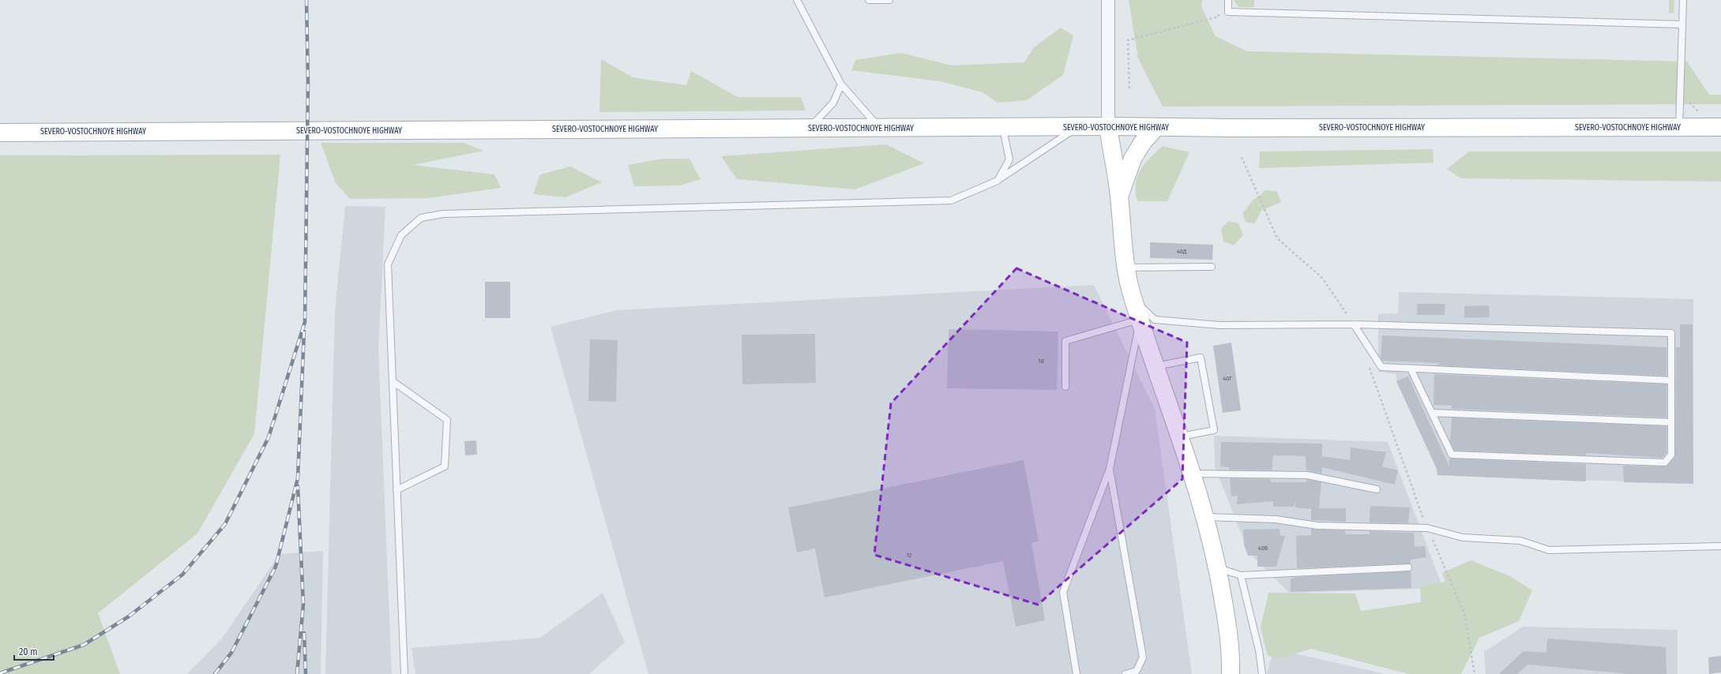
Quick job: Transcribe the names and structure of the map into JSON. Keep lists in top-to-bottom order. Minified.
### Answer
{"streets":{"main road":["SEVERO-VOSTOCHNOYE HIGHWAY"]},"house_numbers":["40Д","10","40Г","40В","12"],"scale_bar":"20 m"}
